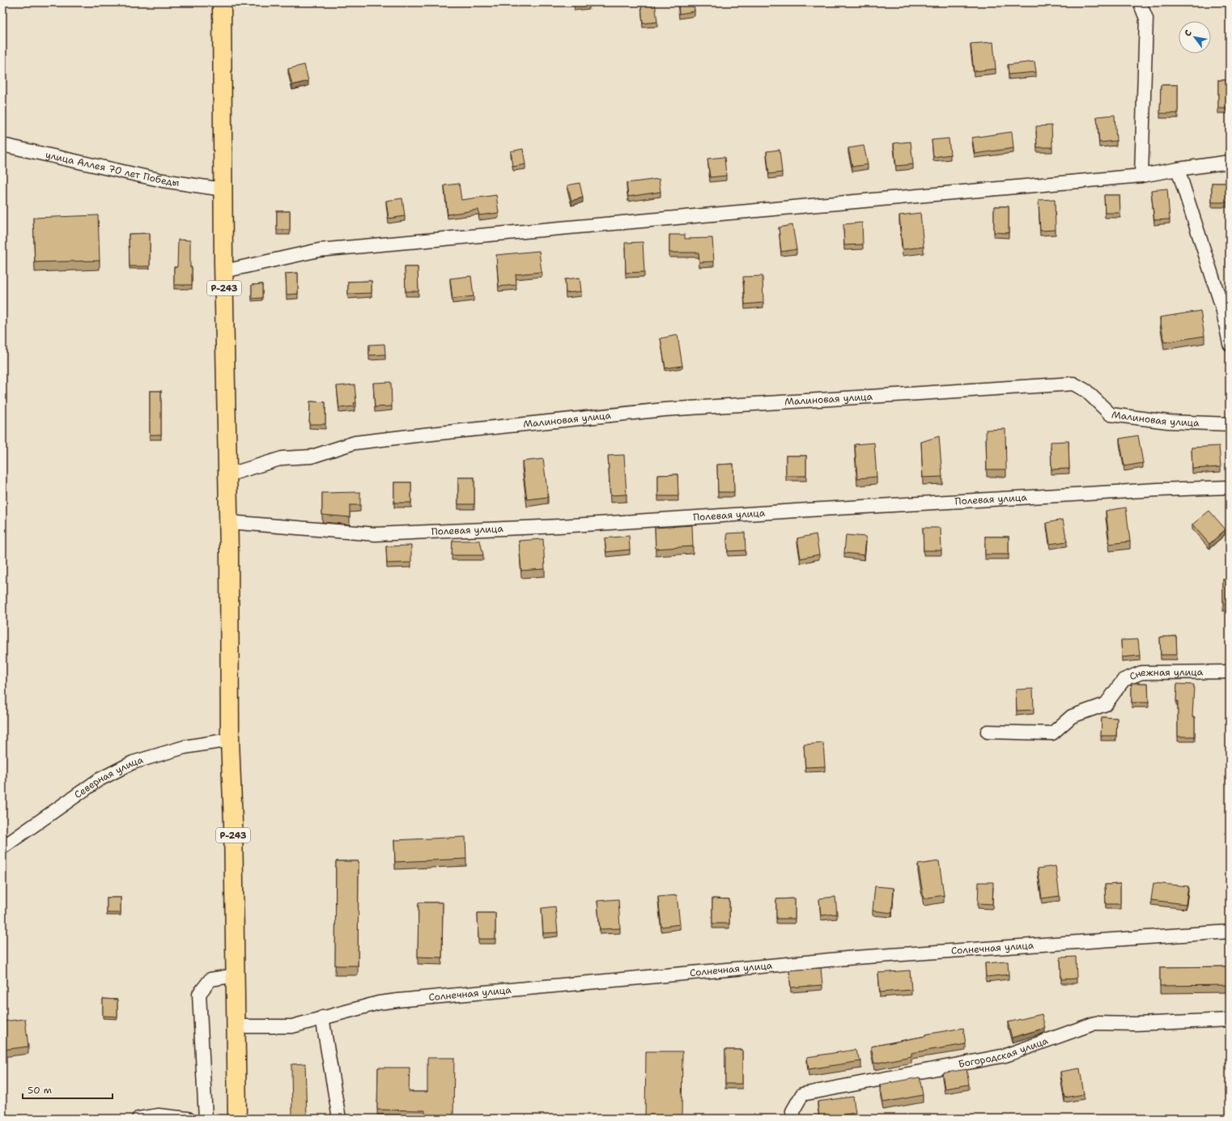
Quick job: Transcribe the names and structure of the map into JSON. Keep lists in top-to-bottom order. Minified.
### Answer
{"streets":{"highway":["Р-243"],"street":["улица Аллея 70 лет Победы","Малиновая улица","Полевая улица","Снежная улица","Северная улица","Солнечная улица","Богородская улица"]},"crossings":[["улица Аллея 70 лет Победы","Р-243"],["Р-243","Малиновая улица"],["Р-243","Полевая улица"],["Р-243","Северная улица"],["Р-243","Солнечная улица"]],"scale_bar":"50 m","north":"top left"}
